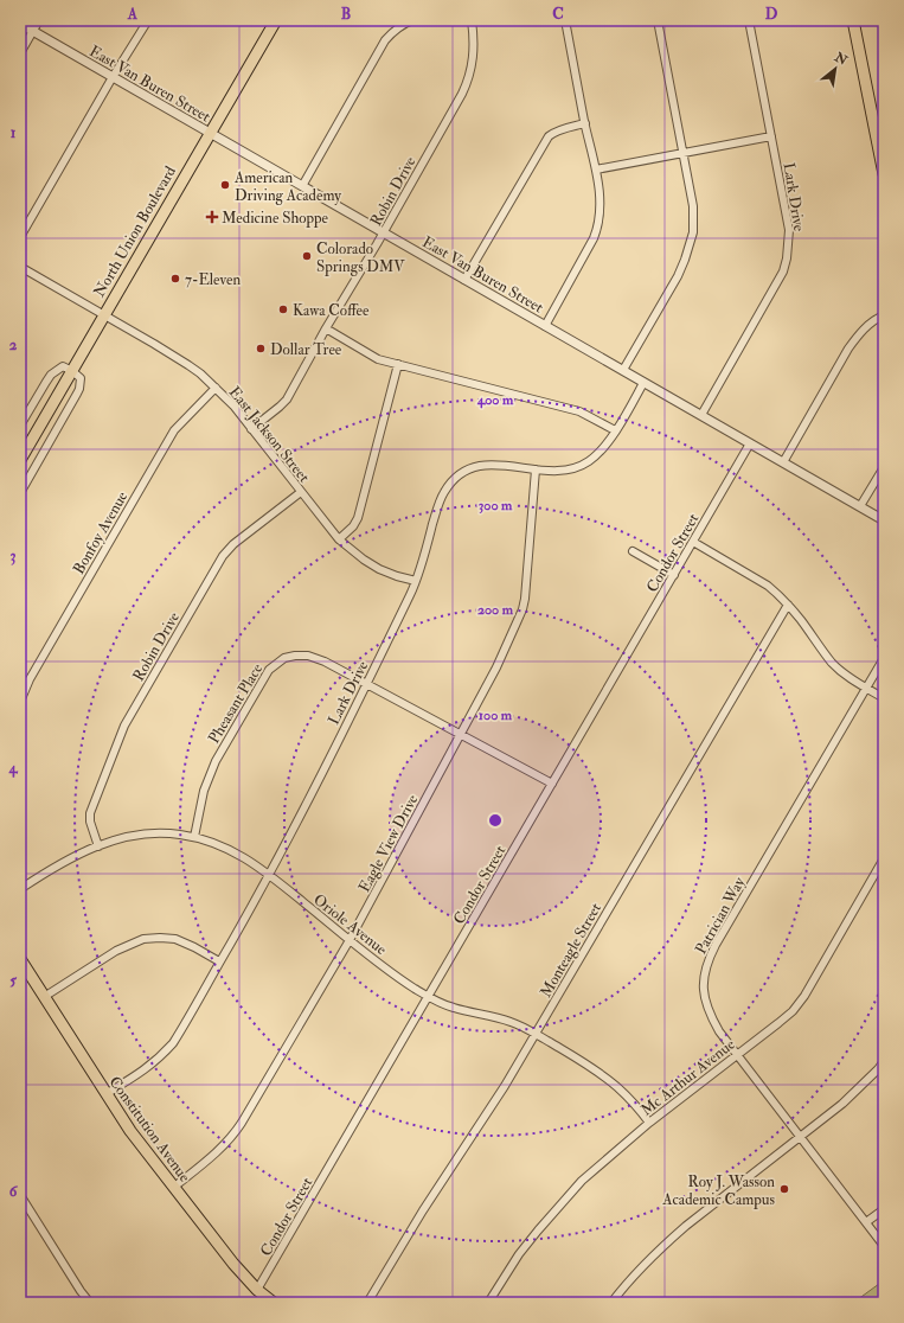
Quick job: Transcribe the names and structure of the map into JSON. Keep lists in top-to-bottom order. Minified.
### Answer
{"streets":{"main road":["North Union Boulevard","Constitution Avenue"],"street":["East Van Buren Street","Robin Drive","Lark Drive","East Jackson Street","Bonfoy Avenue","Condor Street","Pheasant Place","Eagle View Drive","Patrician Way","Oriole Avenue","Monteagle Street","Mc Arthur Avenue"]},"crossings":[["East Van Buren Street","Robin Drive"],["East Van Buren Street","Lark Drive"],["East Van Buren Street","North Union Boulevard"],["East Van Buren Street","Condor Street"],["Robin Drive","East Jackson Street"],["Robin Drive","Oriole Avenue"],["Lark Drive","East Jackson Street"],["Lark Drive","Pheasant Place"],["Lark Drive","Eagle View Drive"],["Lark Drive","Oriole Avenue"],["Lark Drive","Constitution Avenue"],["North Union Boulevard","East Jackson Street"],["East Jackson Street","Bonfoy Avenue"],["Condor Street","Pheasant Place"],["Condor Street","Oriole Avenue"],["Condor Street","Constitution Avenue"],["Pheasant Place","Eagle View Drive"],["Pheasant Place","Oriole Avenue"],["Eagle View Drive","Oriole Avenue"],["Eagle View Drive","Constitution Avenue"],["Patrician Way","Mc Arthur Avenue"],["Oriole Avenue","Monteagle Street"],["Oriole Avenue","Mc Arthur Avenue"]],"places":{"other":["American Driving Academy","Colorado Springs DMV","7-Eleven","Kawa Coffee","Dollar Tree","Roy J. Wasson Academic Campus"],"health":["Medicine Shoppe"]},"north":"top right","grid":{"columns":["A","B","C","D"],"rows":["1","2","3","4","5","6"]},"rings":["400 m","300 m","200 m","100 m"]}
